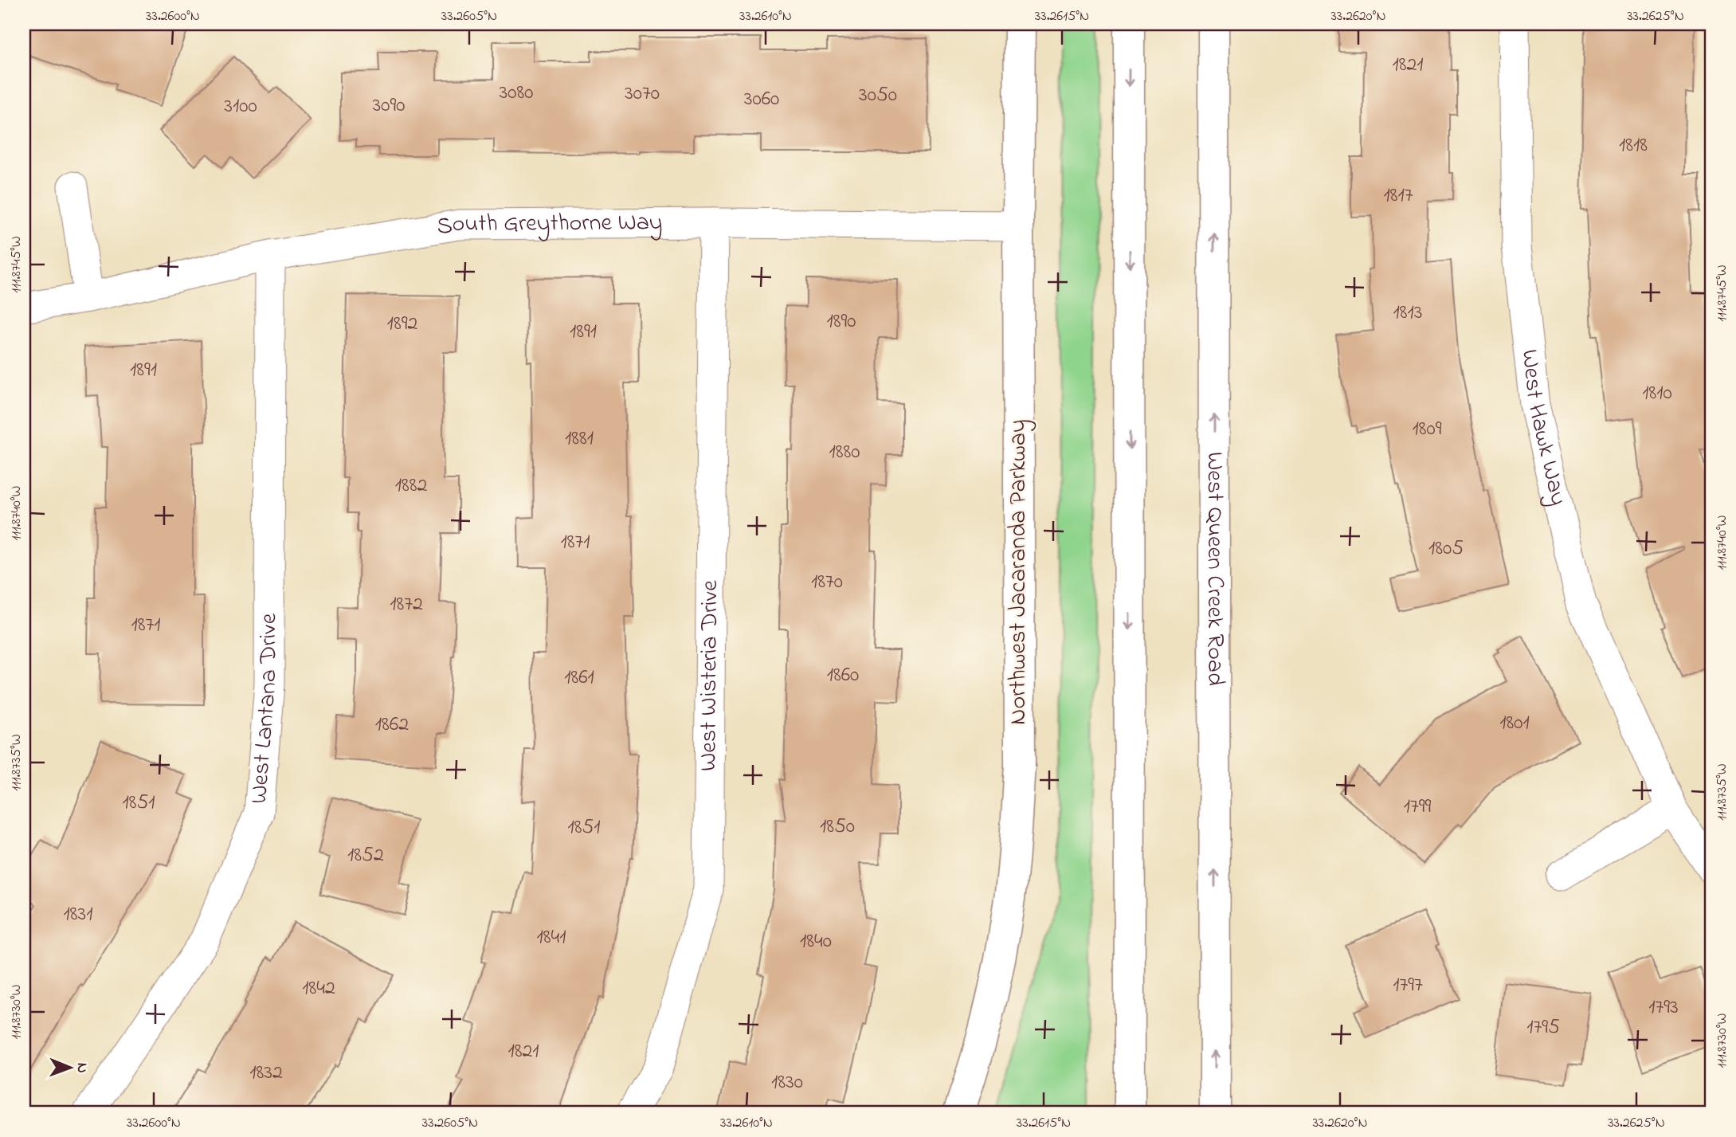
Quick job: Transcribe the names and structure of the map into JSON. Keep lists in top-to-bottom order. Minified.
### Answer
{"streets":{"main road":["West Queen Creek Road","Northwest Jacaranda Parkway"],"street":["South Greythorne Way","West Hawk Way","West Wisteria Drive","West Lantana Drive"]},"crossings":[["South Greythorne Way","Northwest Jacaranda Parkway"],["South Greythorne Way","West Wisteria Drive"],["South Greythorne Way","West Lantana Drive"]],"house_numbers":["1821","3080","3070","3050","3060","3090","3100","1818","1817","1813","1890","1892","1891","1891","1810","1809","1881","1880","1882","1871","1805","1870","1872","1871","1860","1861","1801","1862","1851","1799","1850","1851","1852","1831","1841","1840","1797","1842","1793","1795","1821","1832","1830"],"north":"right","coordinates":["33.2600°N","33.2605°N","33.2610°N","33.2615°N","33.2620°N","33.2625°N","111.8745°W","111.8740°W","111.8735°W","111.8730°W"]}
